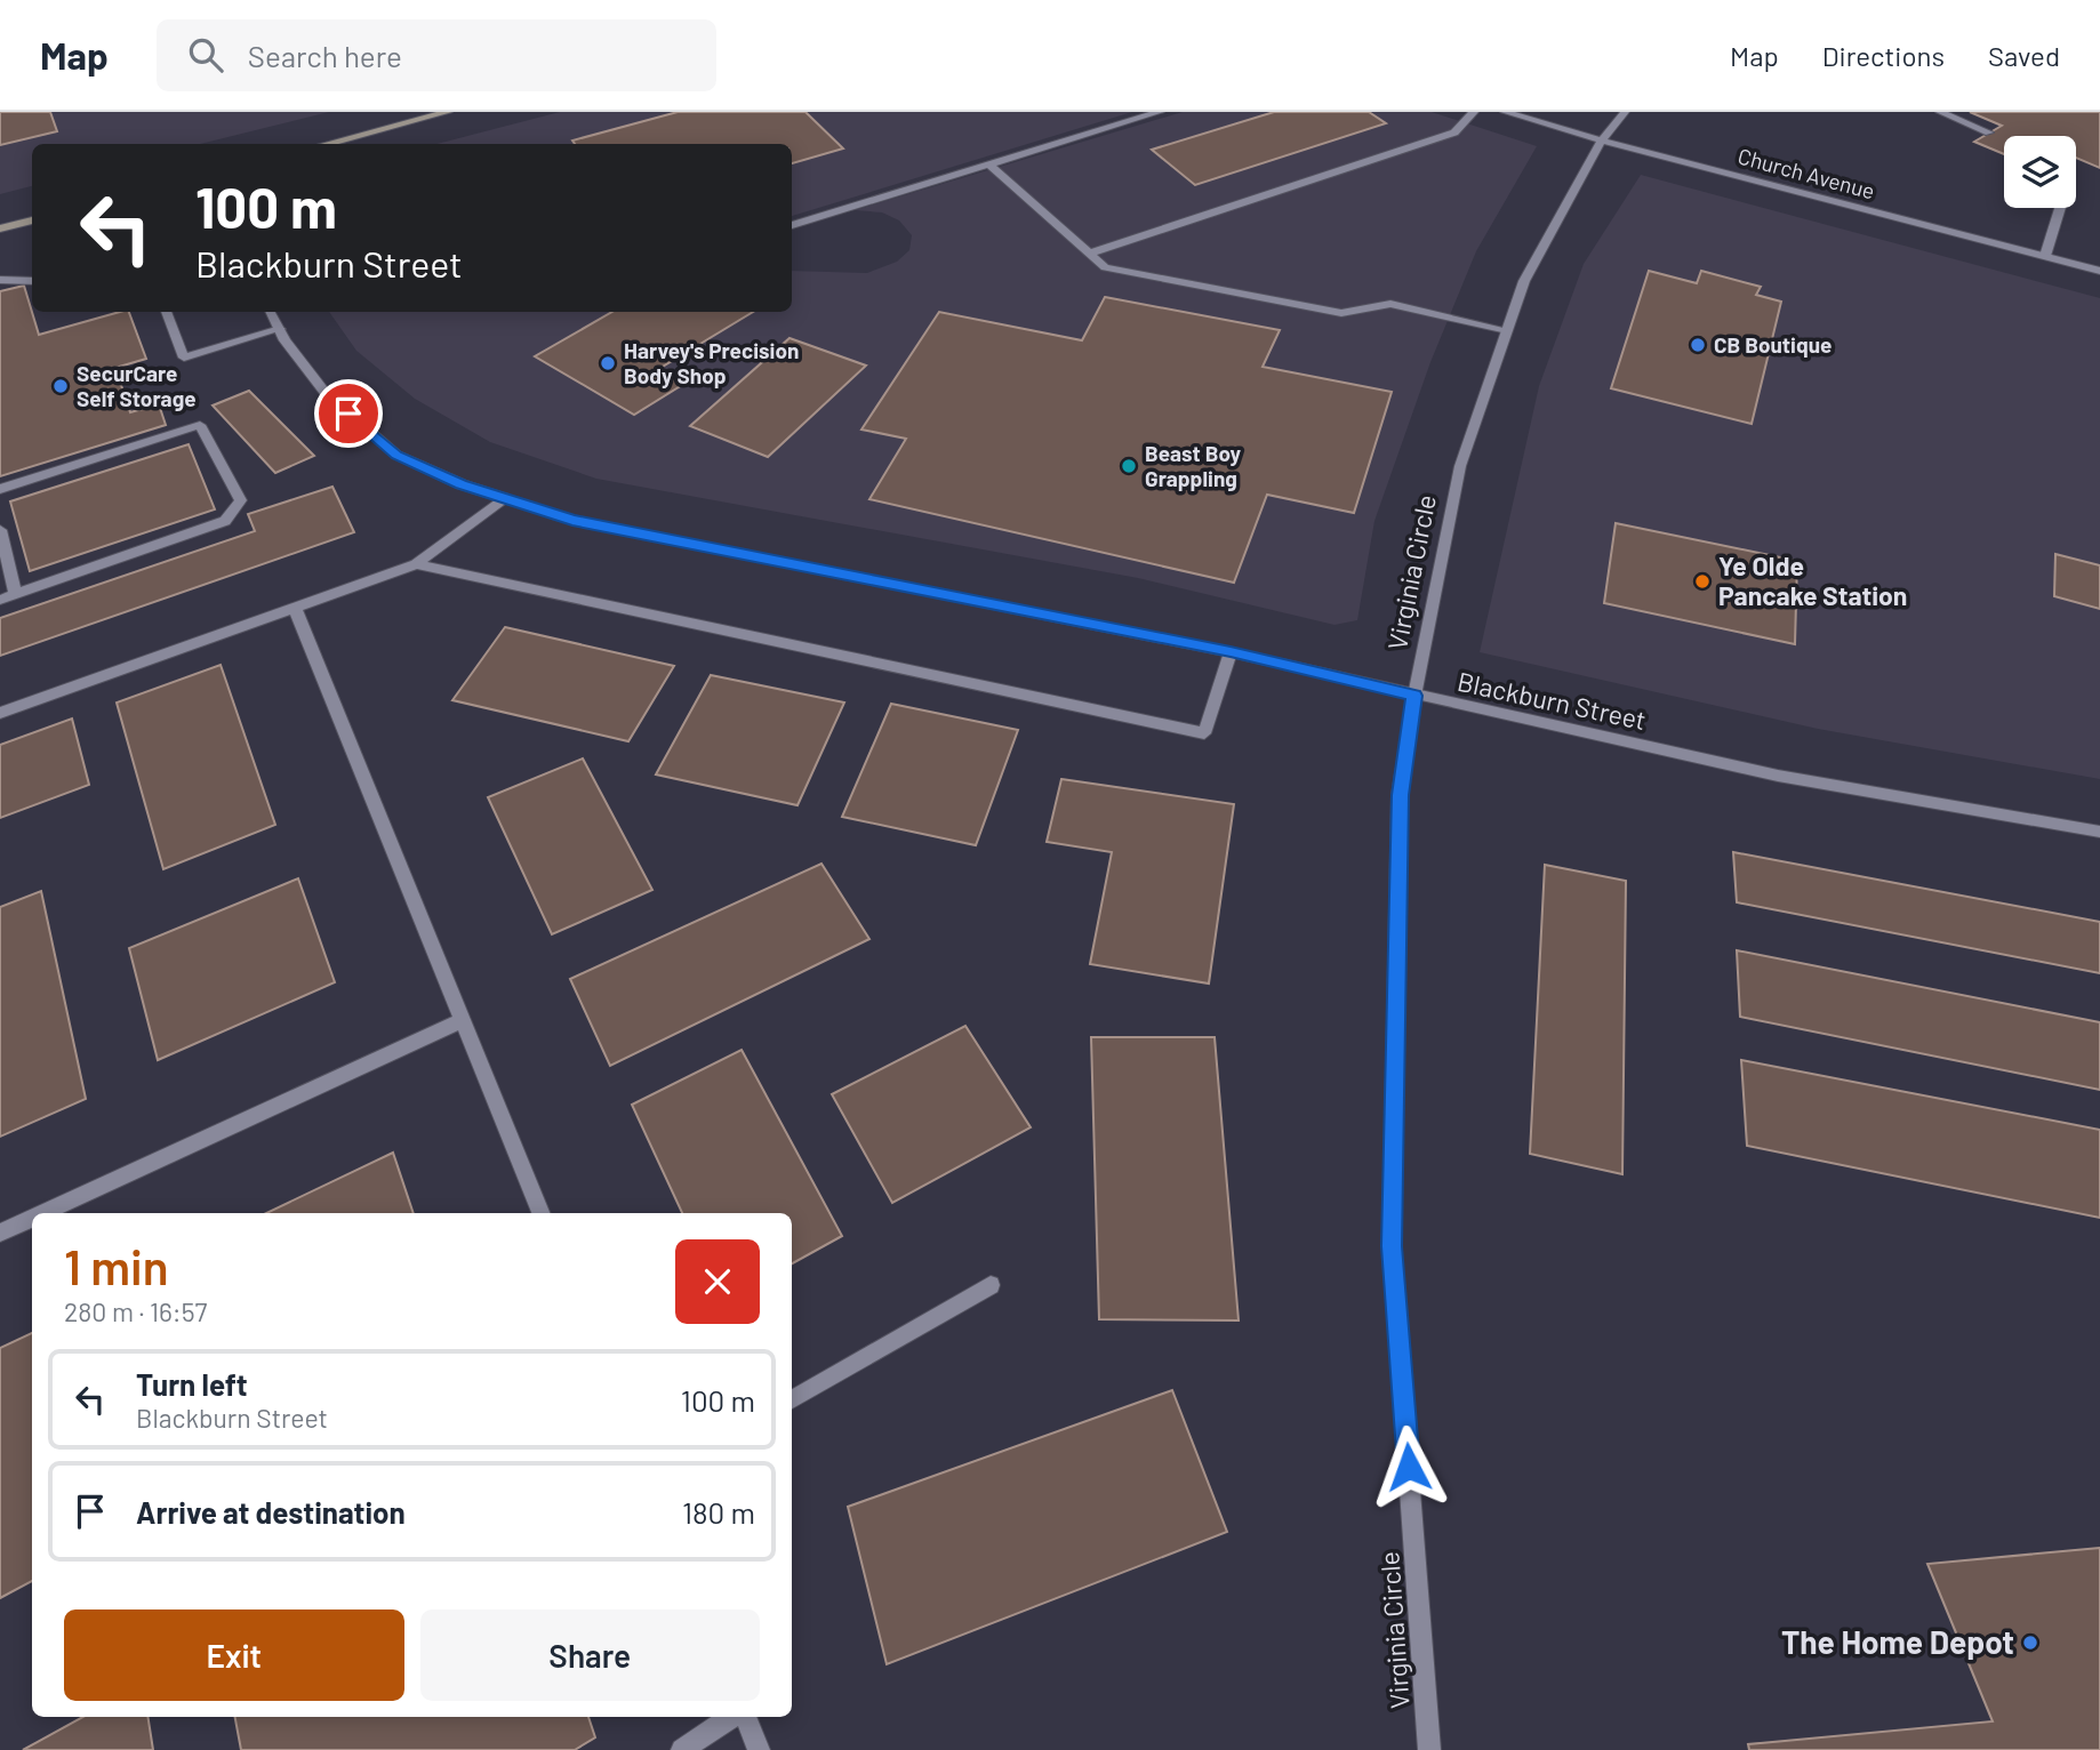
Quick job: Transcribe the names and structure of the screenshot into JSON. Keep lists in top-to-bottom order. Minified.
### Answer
{"streets":{"street":["Church Avenue","Virginia Circle","Blackburn Street"]},"crossings":[["Church Avenue","Virginia Circle"],["Virginia Circle","Blackburn Street"]],"places":["CB Boutique","Harvey's Precision Body Shop","SecurCare Self Storage","Beast Boy Grappling","Ye Olde Pancake Station","The Home Depot"],"page":{"header":"Map","search":"Search here","nav":["Map","Directions","Saved"],"turn":["100 m","Blackburn Street"],"heading":["1 min","280 m · 16:57"],"list":[{"name":"Turn left","note":"Blackburn Street","value":"100 m"},{"name":"Arrive at destination","value":"180 m"}],"buttons":["Exit","Share"]}}
